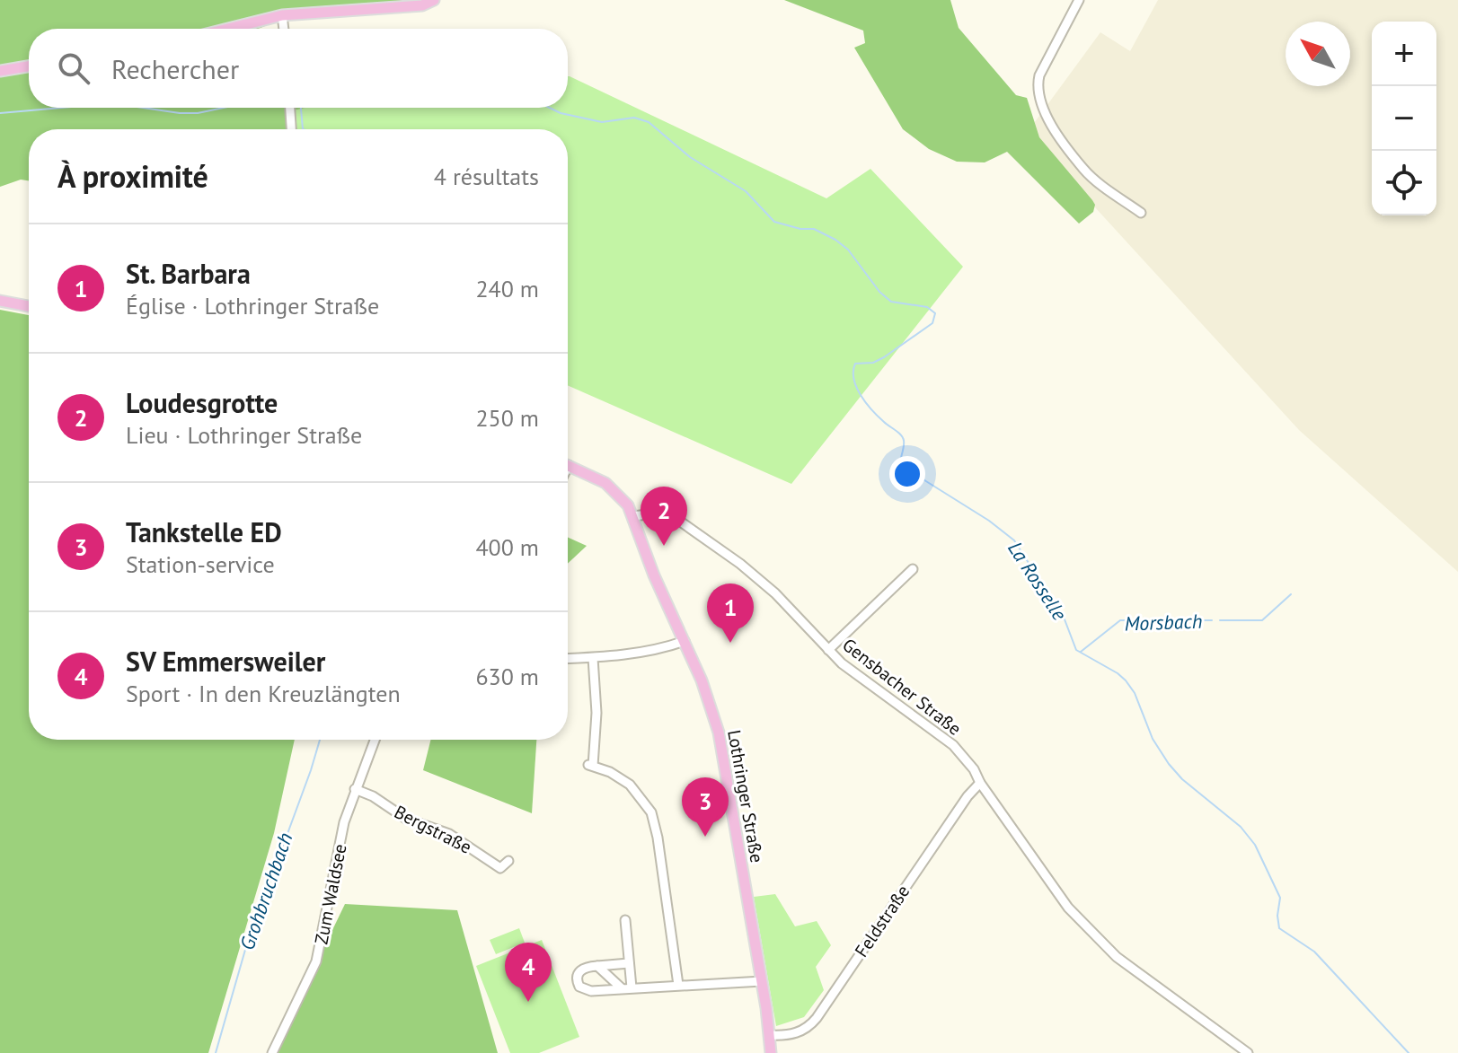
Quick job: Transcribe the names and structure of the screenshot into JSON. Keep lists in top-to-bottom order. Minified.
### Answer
{"streets":{"main road":["Lothringer Straße"],"street":["Gensbacher Straße","Bergstraße","Zum Waldsee","Feldstraße"]},"crossings":[["Gensbacher Straße","Lothringer Straße"],["Gensbacher Straße","Feldstraße"],["Lothringer Straße","Feldstraße"],["Bergstraße","Zum Waldsee"]],"water":["La Rosselle","Morsbach","Grohbruchbach"],"north":"top left","page":{"map_buttons":["+","−"],"search":"Rechercher","heading":["À proximité","4 résultats"],"list":[{"mark":"1","name":"St. Barbara","note":"Église · Lothringer Straße","value":"240 m"},{"mark":"2","name":"Loudesgrotte","note":"Lieu · Lothringer Straße","value":"250 m"},{"mark":"3","name":"Tankstelle ED","note":"Station-service","value":"400 m"},{"mark":"4","name":"SV Emmersweiler","note":"Sport · In den Kreuzlängten","value":"630 m"}],"pins":["2","1","3","4"]}}
